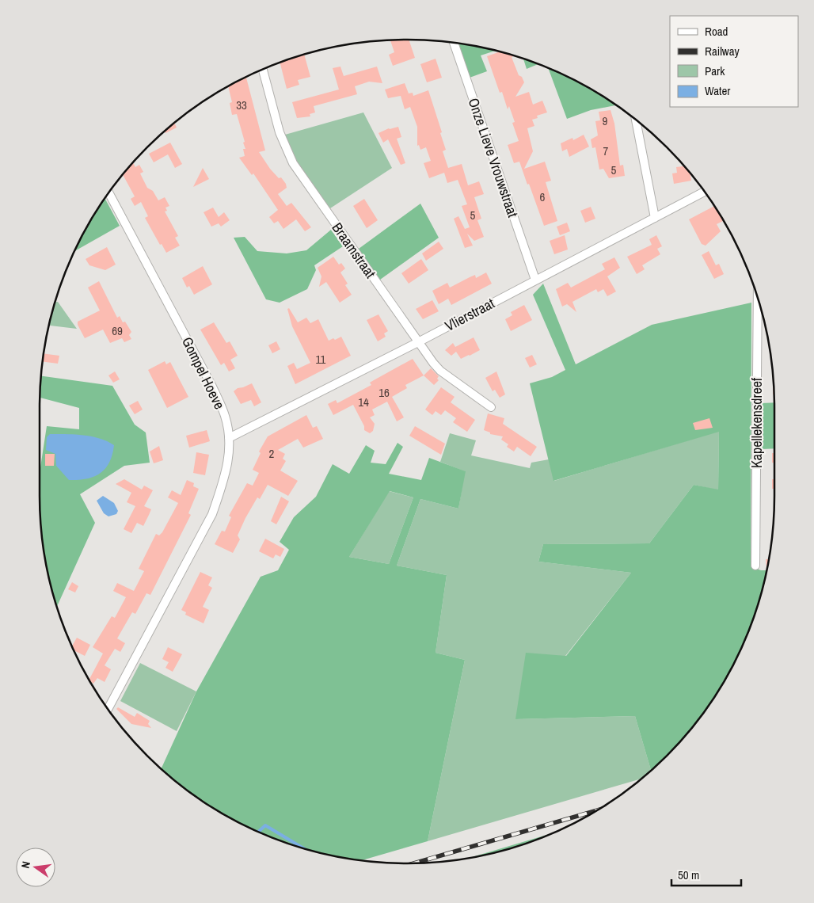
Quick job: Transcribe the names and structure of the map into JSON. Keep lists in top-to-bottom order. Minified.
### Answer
{"streets":{"street":["Onze Lieve Vrouwstraat","Braamstraat","Vlierstraat","Gompel Hoeve","Kapellekensdreef"]},"crossings":[["Onze Lieve Vrouwstraat","Vlierstraat"],["Braamstraat","Vlierstraat"],["Vlierstraat","Gompel Hoeve"]],"house_numbers":["33","9","7","5","6","5","69","11","16","14","2"],"legend":["Road","Railway","Park","Water"],"scale_bar":"50 m","north":"left"}
